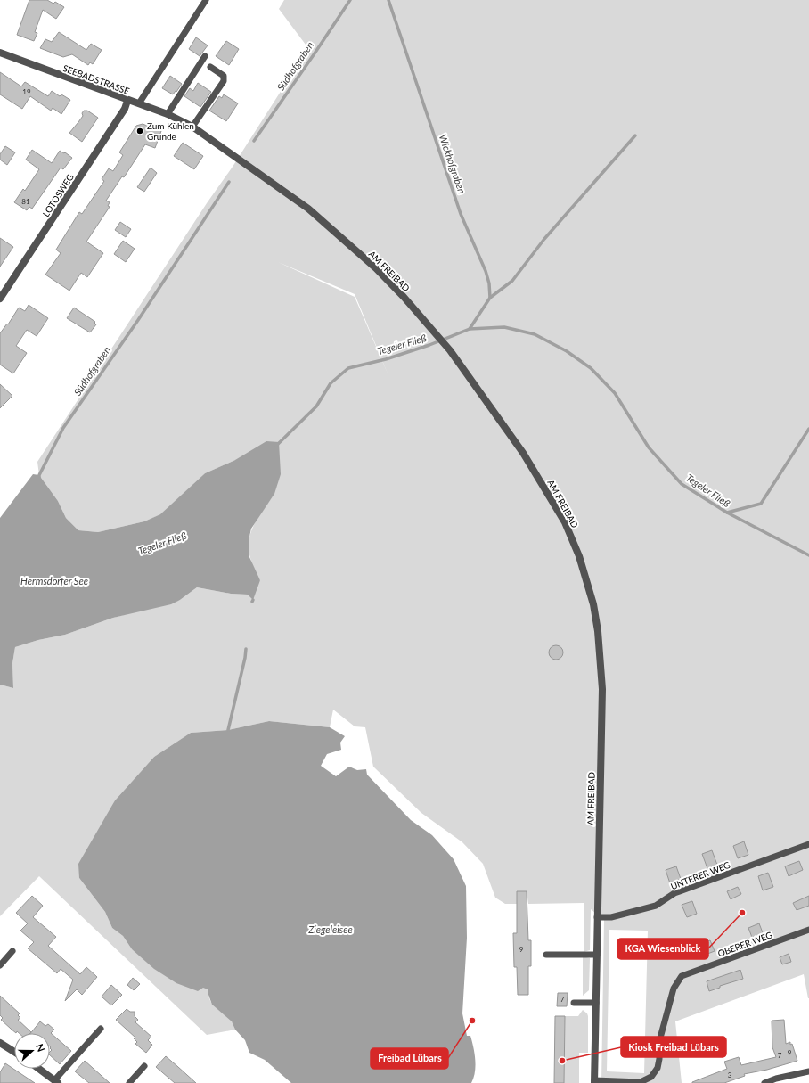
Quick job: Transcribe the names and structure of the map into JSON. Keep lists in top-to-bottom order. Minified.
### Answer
{"streets":{"street":["SEEBADSTRASSE","LOTOSWEG","AM FREIBAD"],"lane":["UNTERER WEG","OBERER WEG"]},"crossings":[["SEEBADSTRASSE","LOTOSWEG"],["SEEBADSTRASSE","AM FREIBAD"],["AM FREIBAD","UNTERER WEG"],["AM FREIBAD","OBERER WEG"]],"water":["Südhofgraben","Wickhofgraben","Tegeler Fließ","Hermsdorfer See","Ziegeleisee"],"places":["Zum Kühlen Grunde","KGA Wiesenblick","Freibad Lübars","Kiosk Freibad Lübars"],"house_numbers":["19","81","9","7","9","7","3"],"north":"right"}
